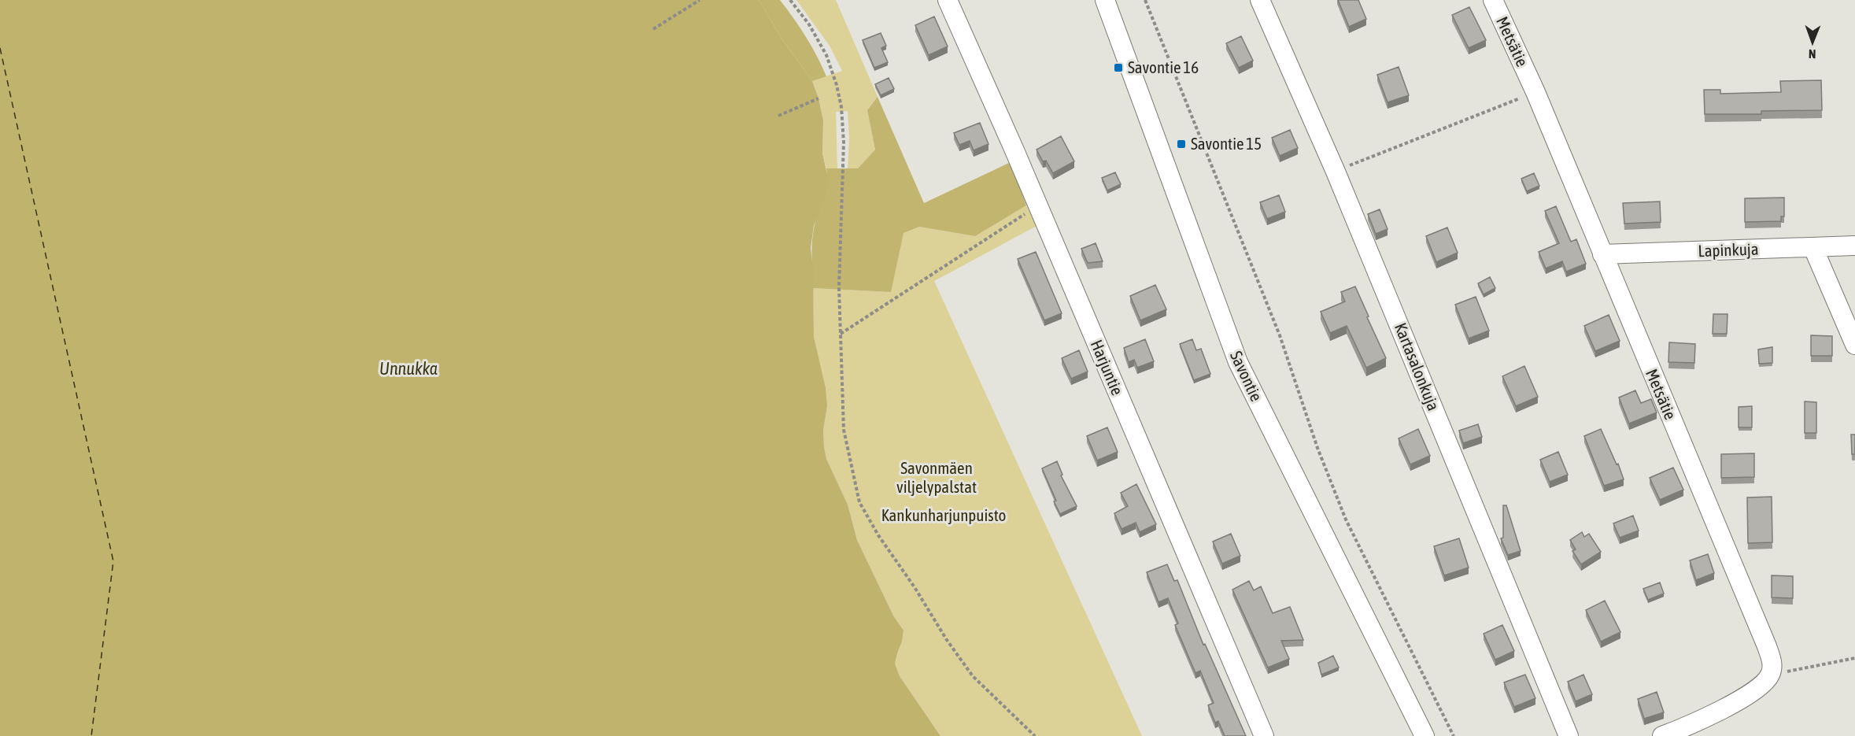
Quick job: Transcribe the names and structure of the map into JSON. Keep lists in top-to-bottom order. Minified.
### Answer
{"streets":{"street":["Metsätie","Lapinkuja","Kartasalonkuja","Harjuntie","Savontie"]},"crossings":[["Metsätie","Lapinkuja"]],"water":["Unnukka"],"parks":["Savonmäen viljelypalstat","Kankunharjunpuisto"],"places":{"transit":["Savontie 16","Savontie 15"]},"north":"bottom"}
